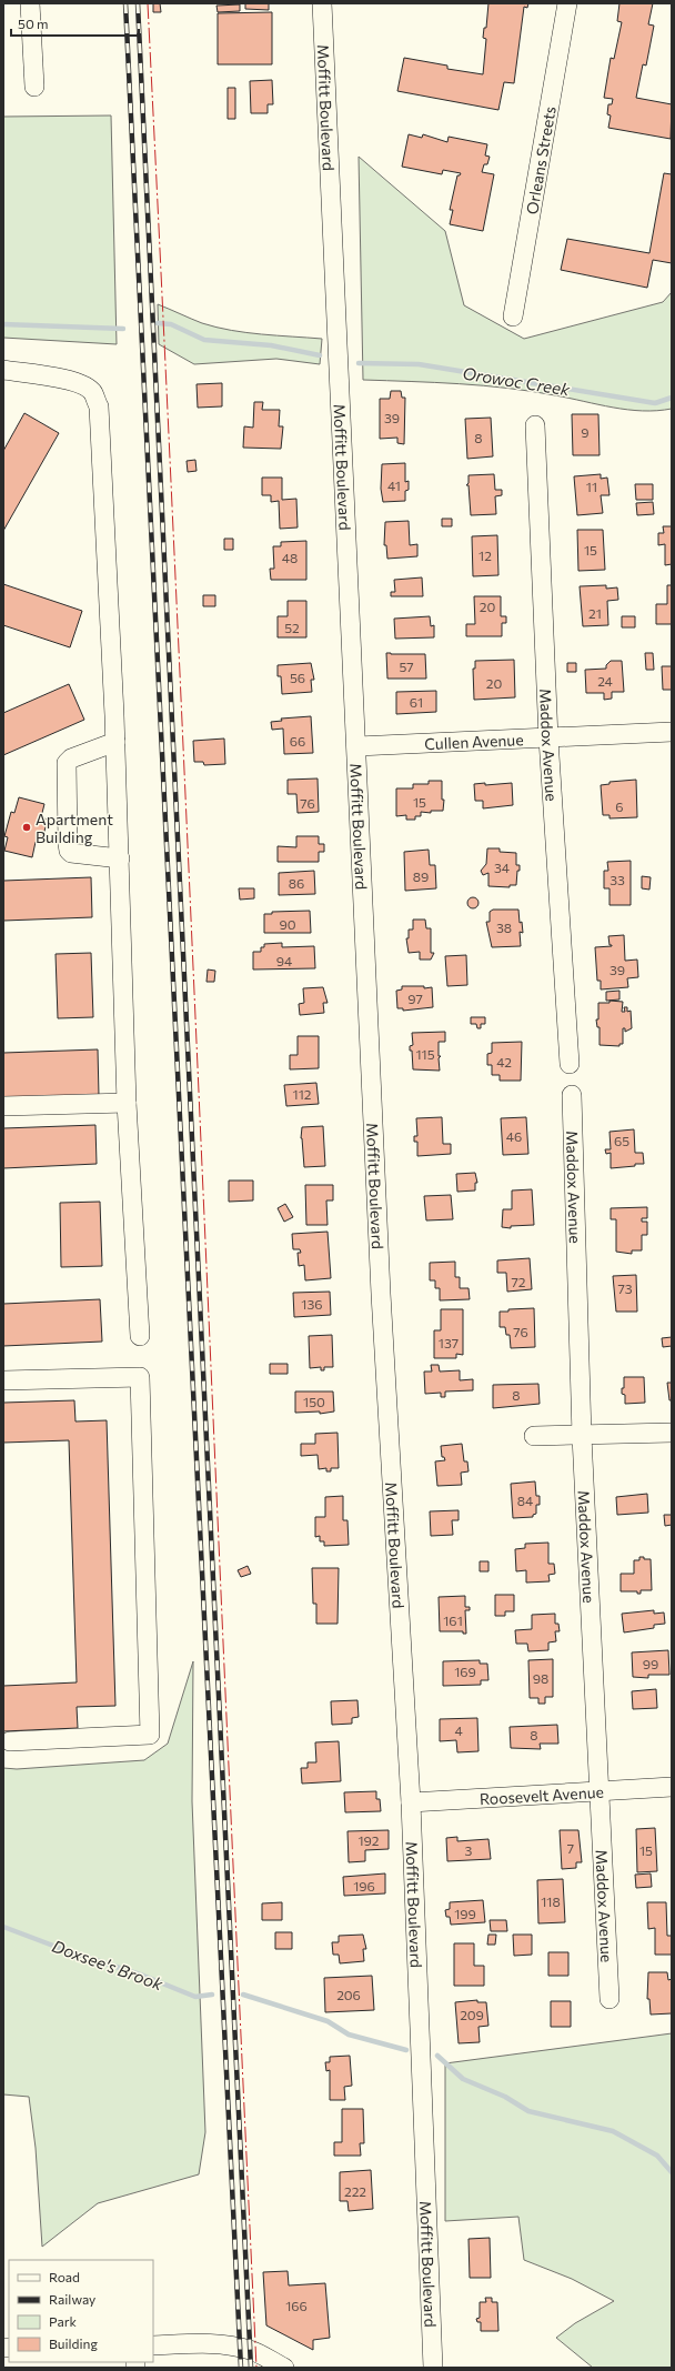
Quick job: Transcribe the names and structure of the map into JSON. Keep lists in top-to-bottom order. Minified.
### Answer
{"streets":{"street":["Moffitt Boulevard","Orleans Streets","Cullen Avenue","Maddox Avenue","Roosevelt Avenue"]},"crossings":[["Moffitt Boulevard","Cullen Avenue"],["Moffitt Boulevard","Roosevelt Avenue"],["Cullen Avenue","Maddox Avenue"],["Maddox Avenue","Roosevelt Avenue"]],"water":["Orowoc Creek","Doxsee's Brook"],"places":["Apartment Building"],"house_numbers":["39","9","8","41","11","15","12","48","20","21","52","57","56","24","20","61","66","15","76","6","34","89","33","86","90","38","94","39","97","115","42","112","46","65","72","73","136","76","137","8","150","84","161","99","169","98","4","8","192","7","3","15","196","118","199","206","209","222","166"],"legend":["Road","Railway","Park","Building"],"scale_bar":"50 m"}
